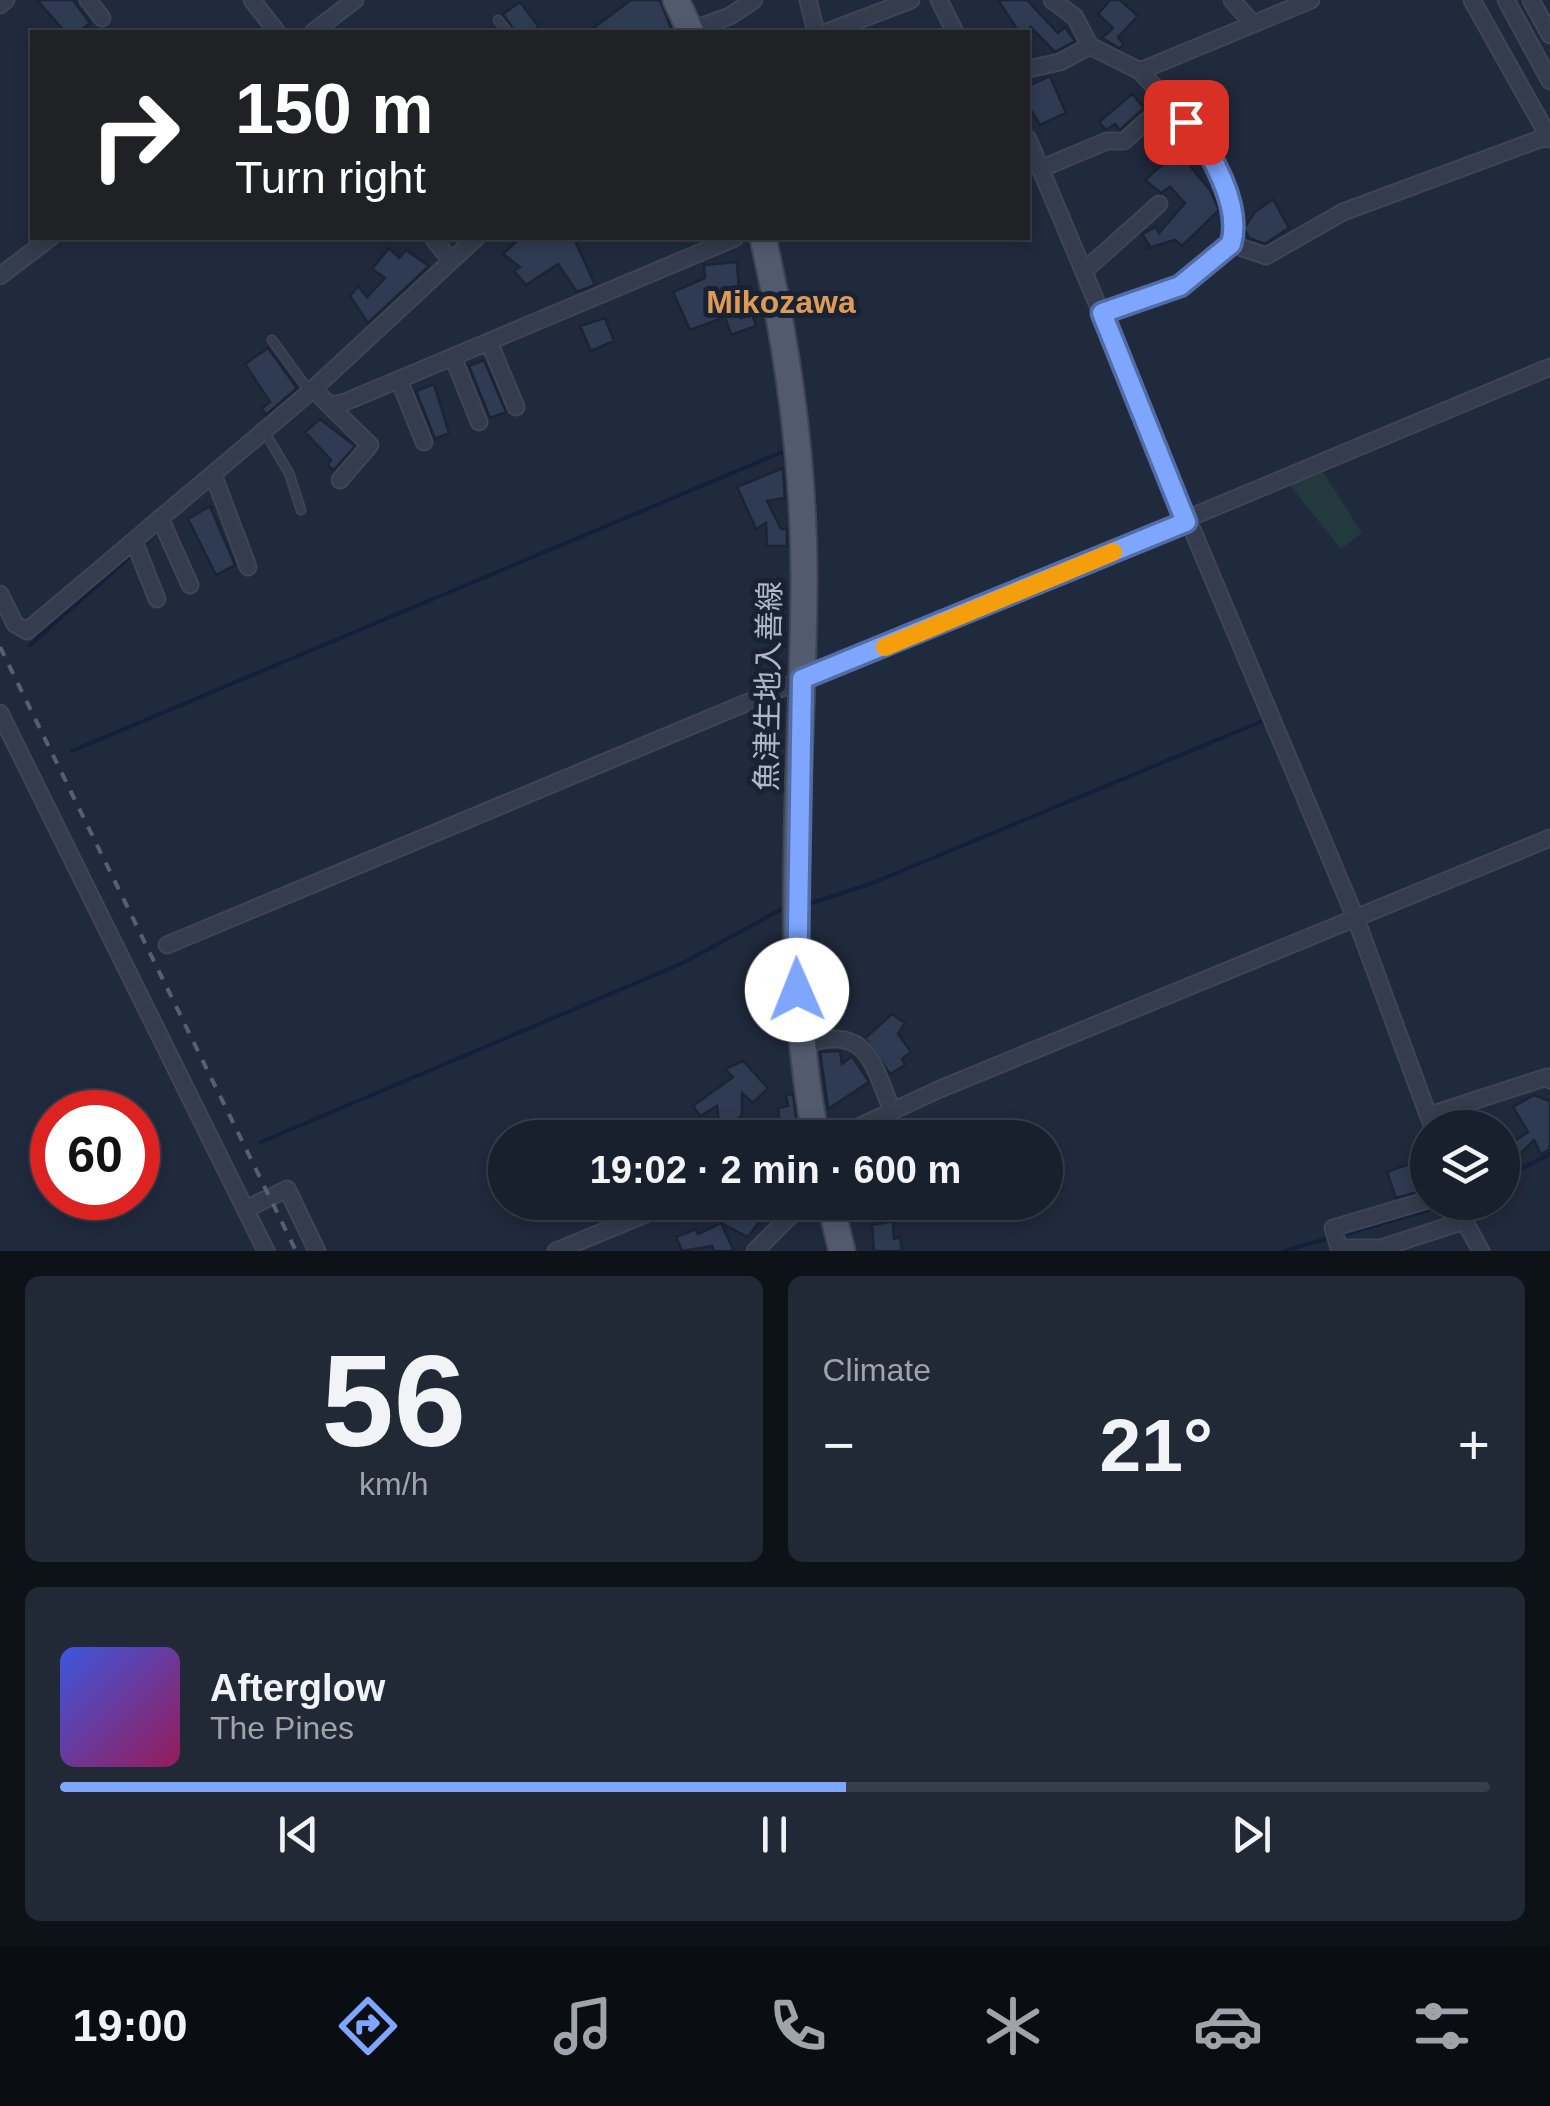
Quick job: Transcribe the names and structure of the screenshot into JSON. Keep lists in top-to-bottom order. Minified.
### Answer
{"streets":{"main road":["魚津生地入善線"]},"districts":["Mikozawa"],"page":{"turn":["150 m","Turn right"],"limit":"60","trip":"19:02 · 2 min · 600 m","tile":[["56","km/h"],"Climate"],"heat":["−","21°","+"],"song":["Afterglow","The Pines"],"tabs":"19:00"}}
